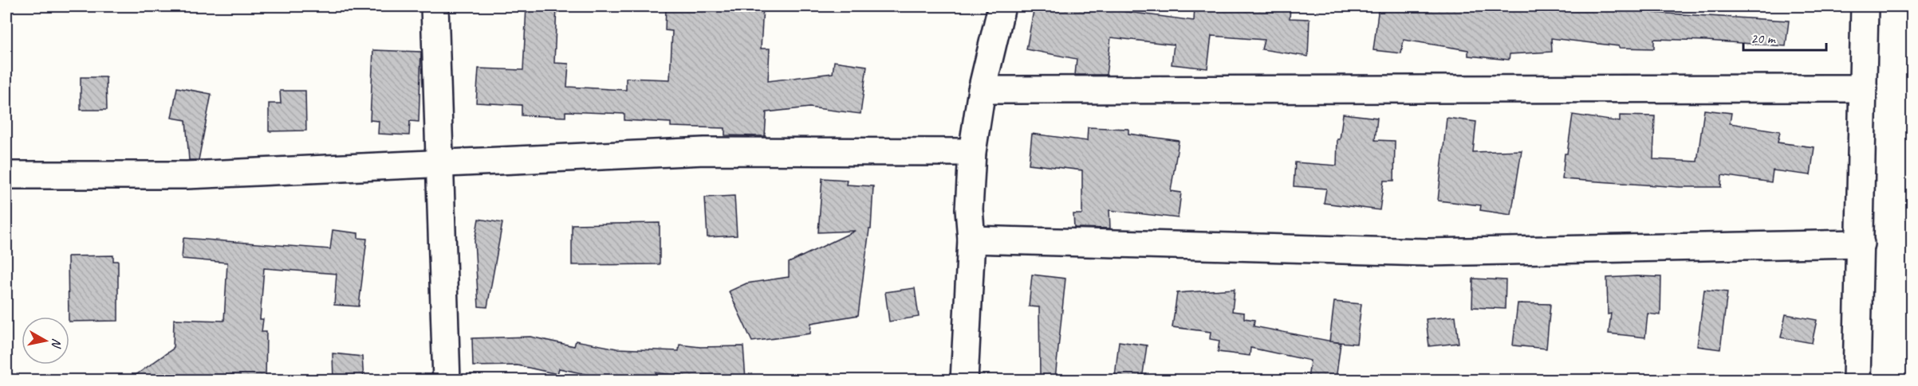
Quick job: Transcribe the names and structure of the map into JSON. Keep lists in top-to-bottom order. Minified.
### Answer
{"scale_bar":"20 m","north":"right"}
